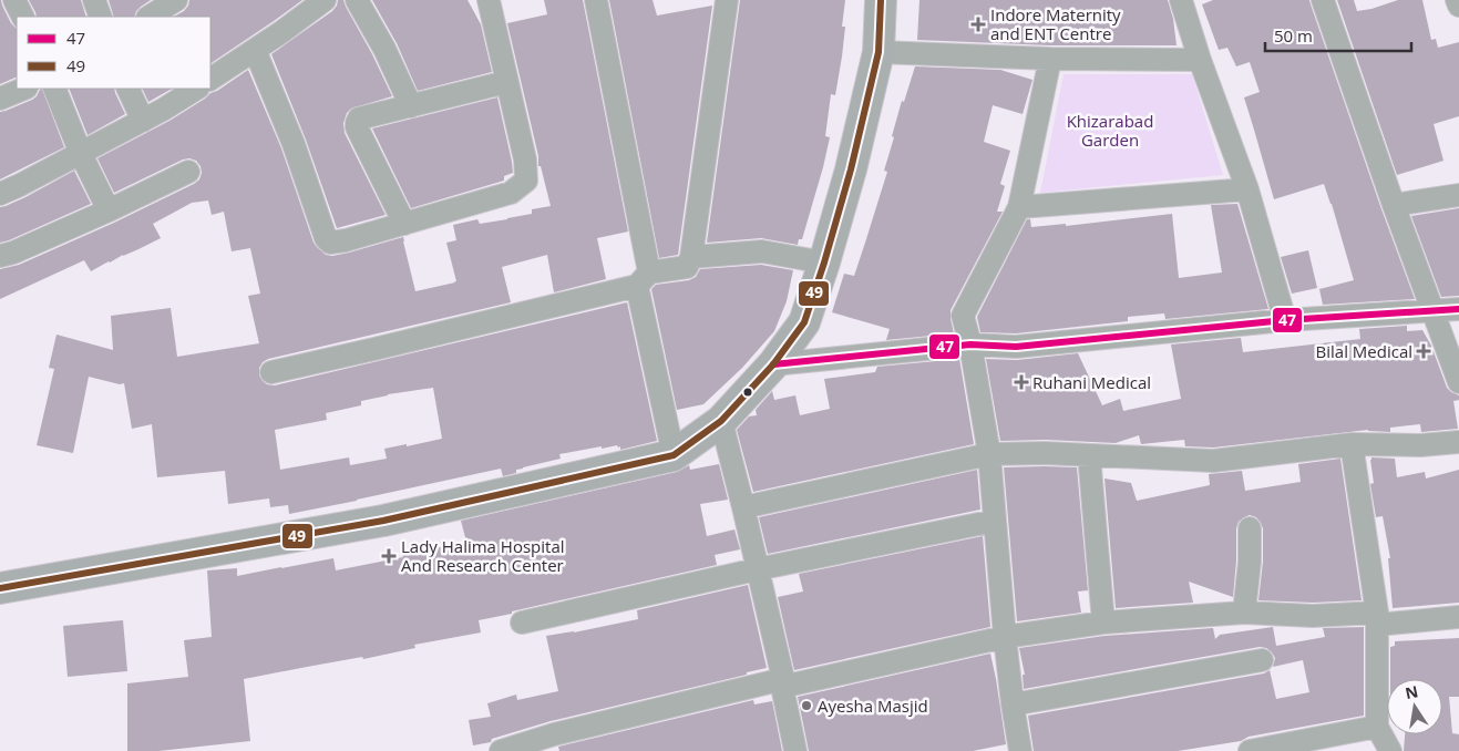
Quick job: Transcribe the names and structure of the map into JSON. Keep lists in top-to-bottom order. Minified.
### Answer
{"parks":["Khizarabad Garden"],"places":{"health":["Indore Maternity and ENT Centre","Bilal Medical","Ruhani Medical","Lady Halima Hospital And Research Center"],"other":["Ayesha Masjid"]},"lines":["transit line 49","transit line 47"],"legend":["47","49"],"scale_bar":"50 m","north":"top"}
